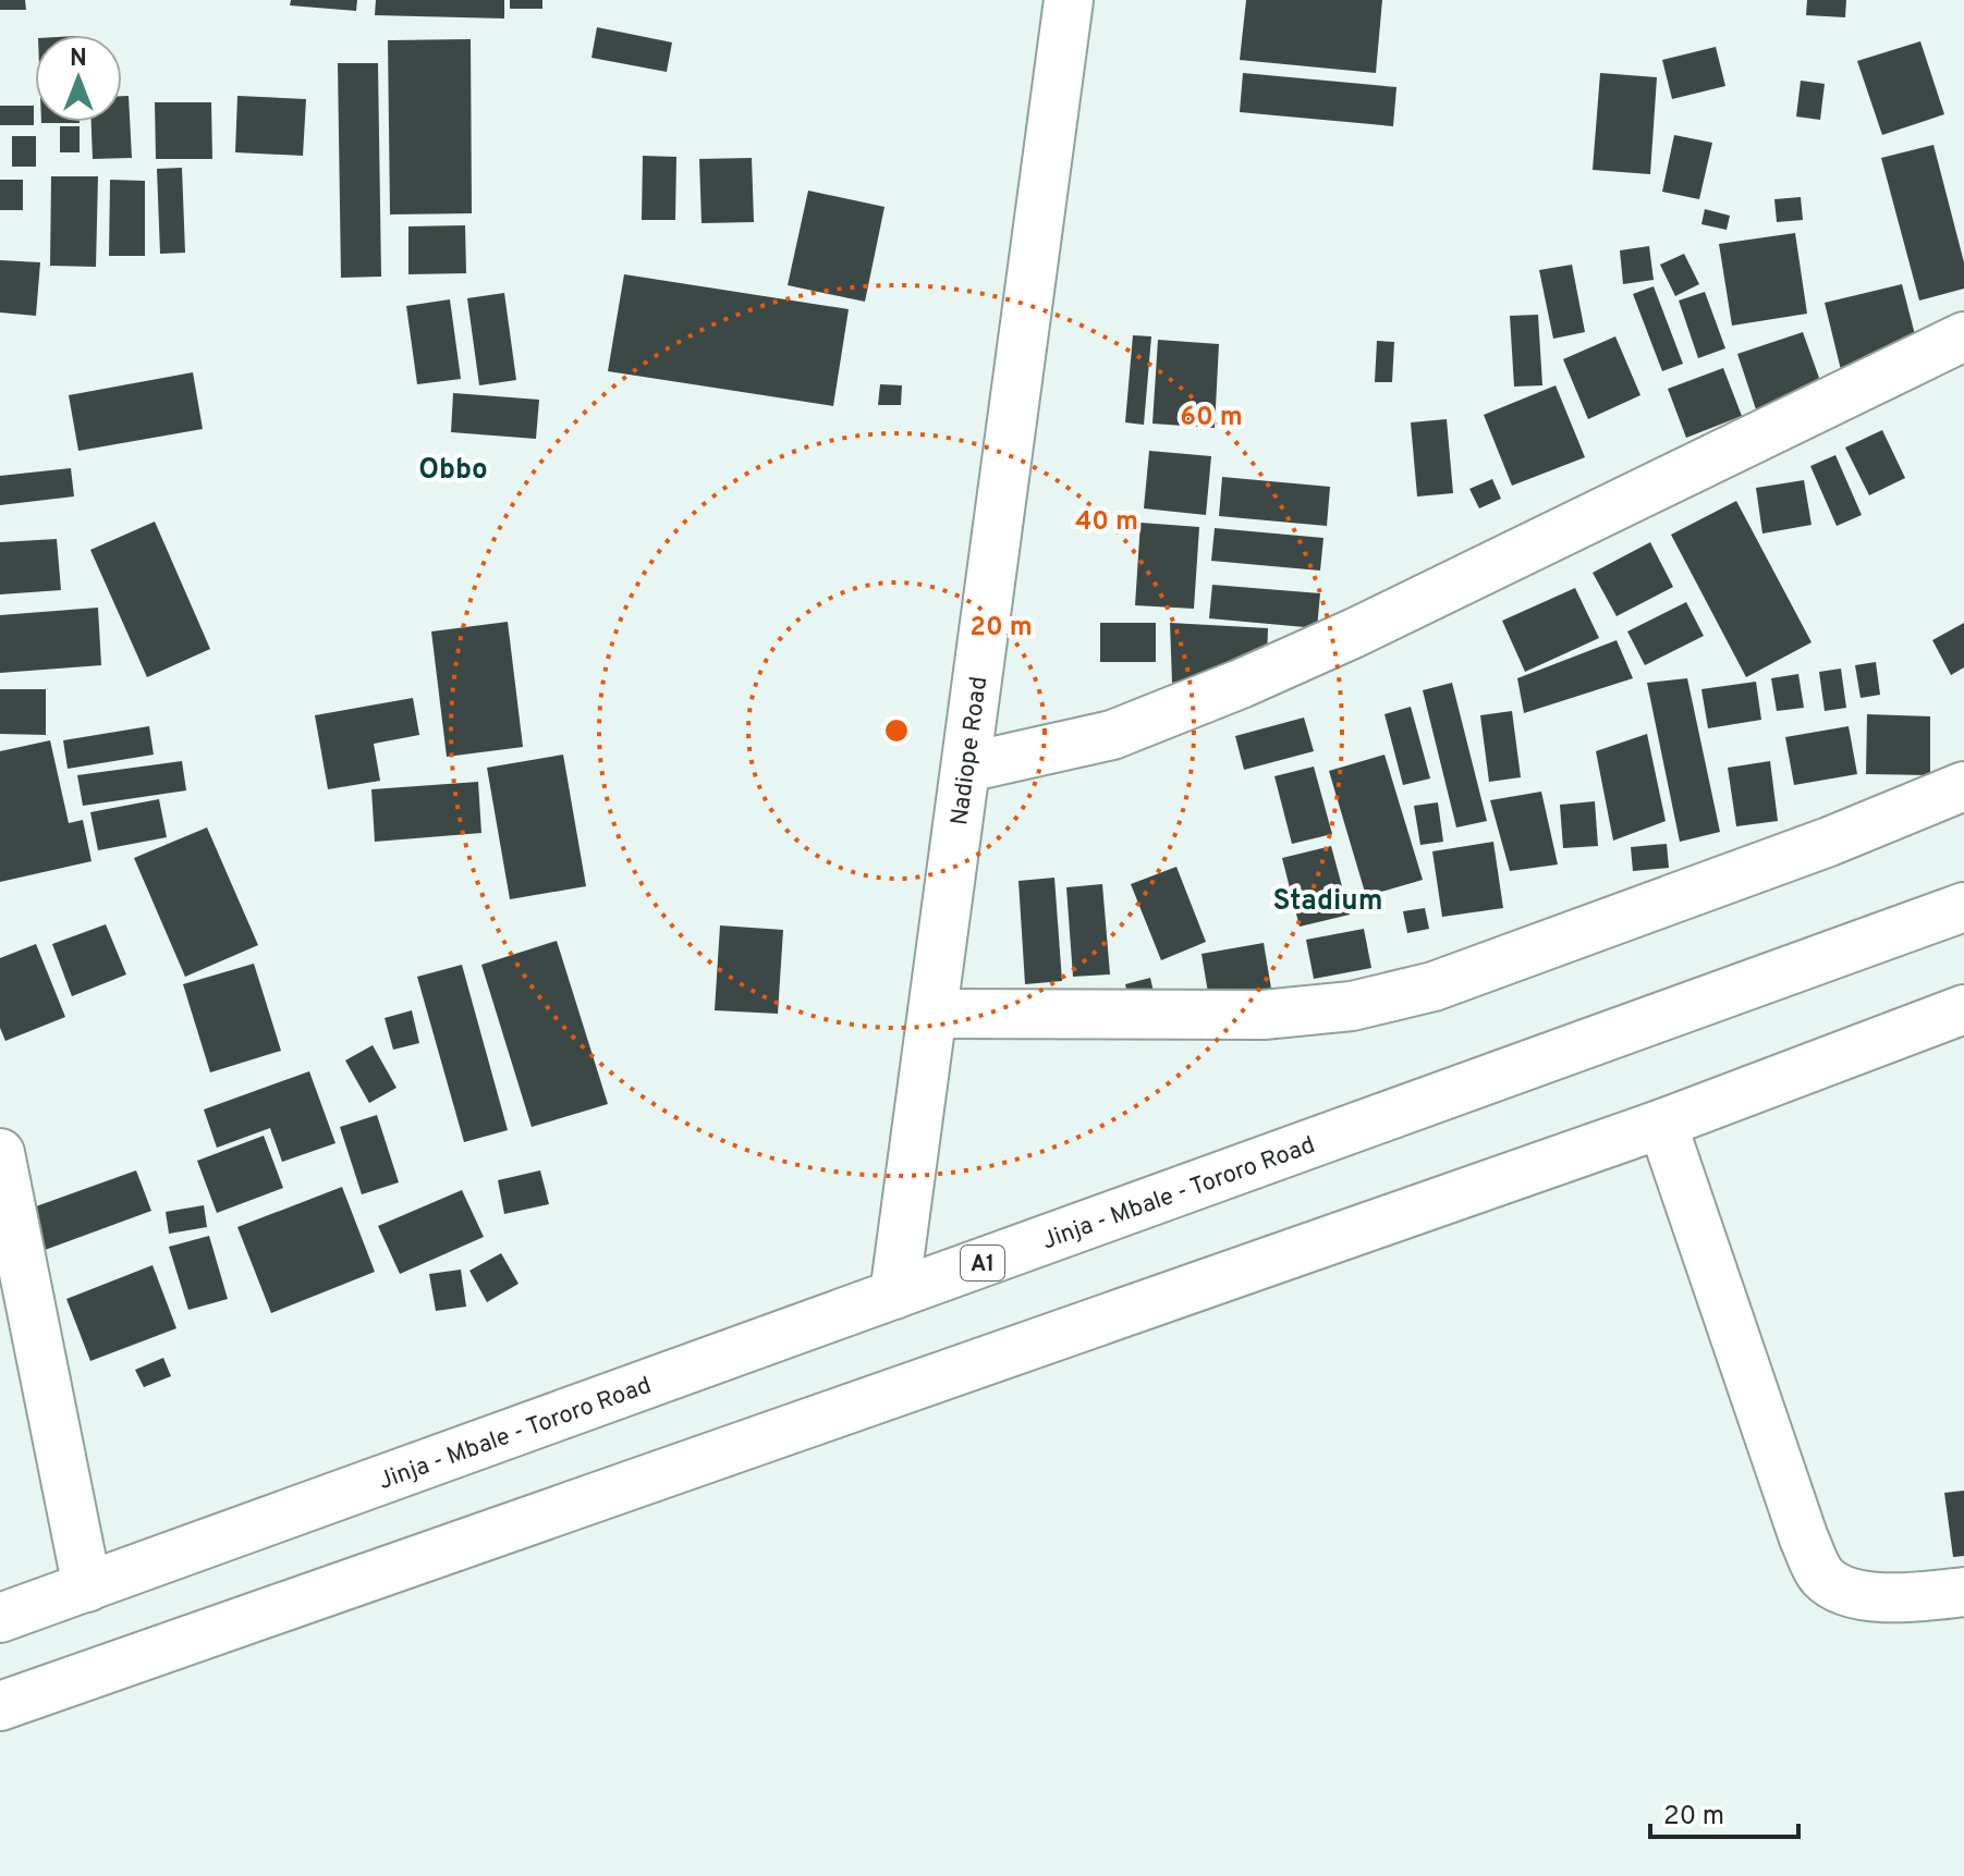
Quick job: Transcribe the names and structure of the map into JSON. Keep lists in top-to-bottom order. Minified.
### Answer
{"streets":{"main road":["Nadiope Road","Jinja - Mbale - Tororo Road","A1"]},"crossings":[["Nadiope Road","Jinja - Mbale - Tororo Road"]],"districts":["Obbo","Stadium"],"scale_bar":"20 m","north":"top","rings":["60 m","40 m","20 m"]}
